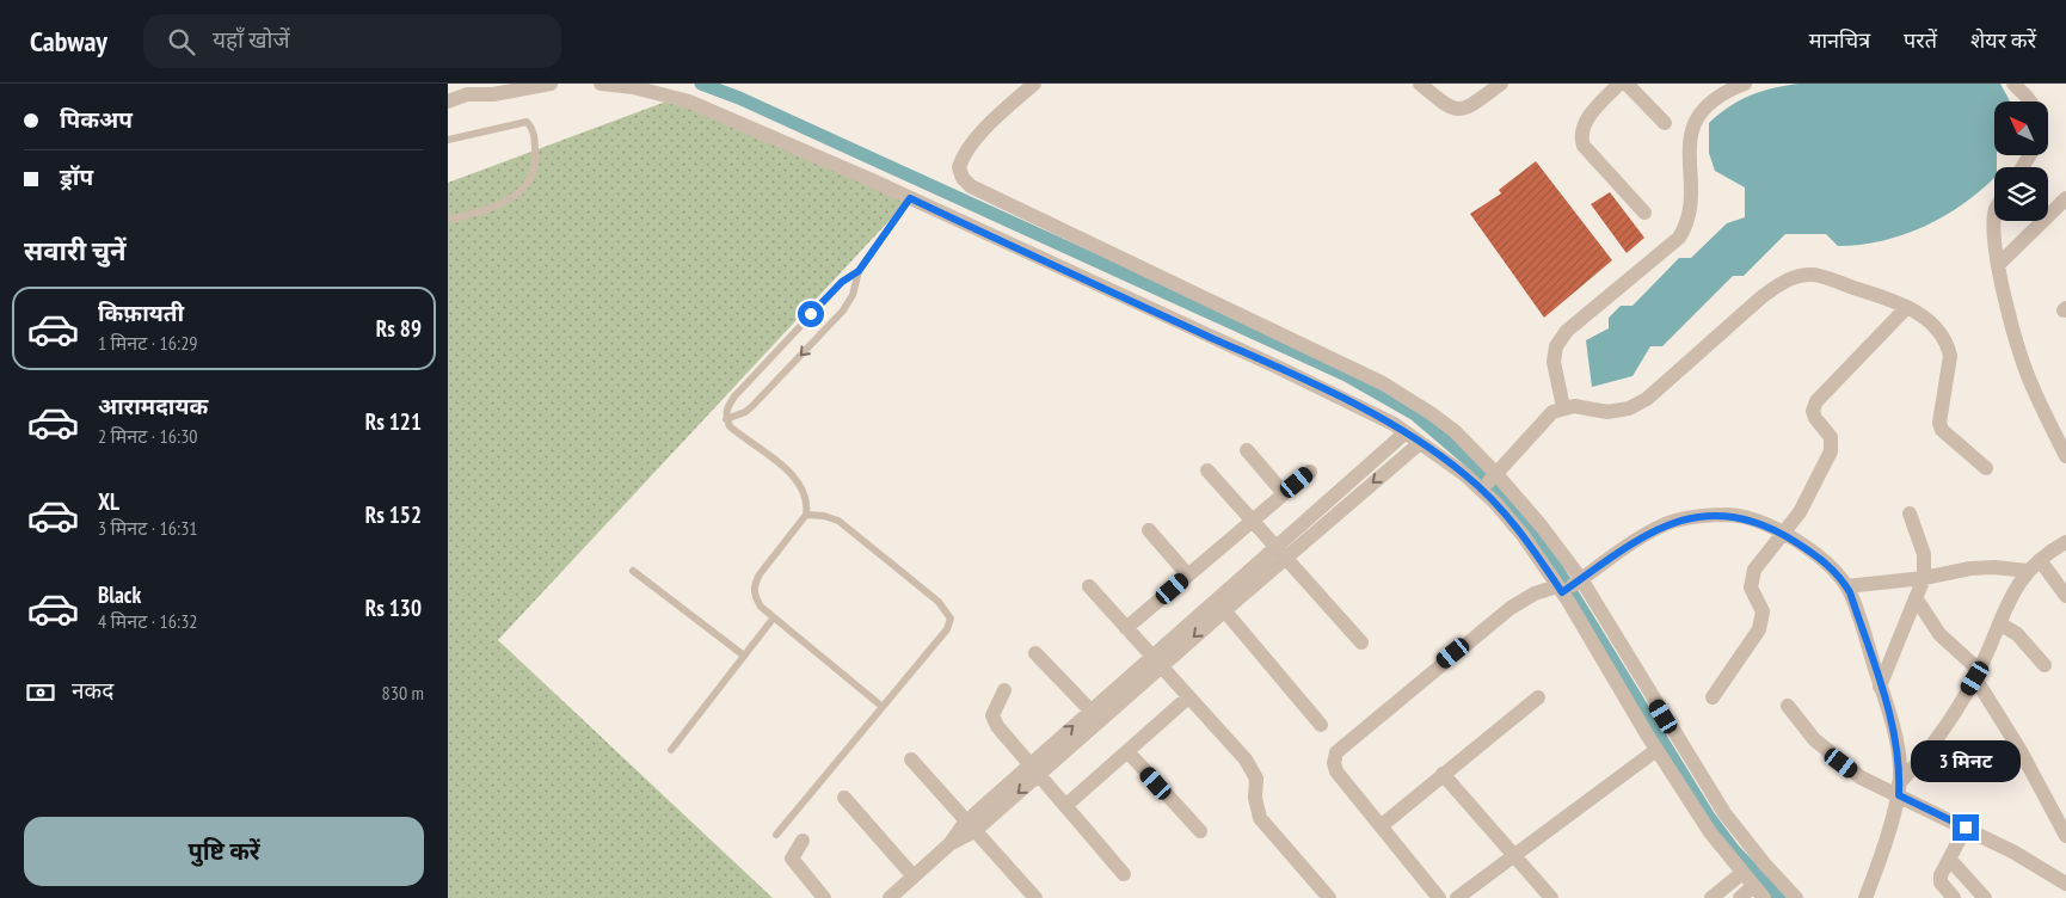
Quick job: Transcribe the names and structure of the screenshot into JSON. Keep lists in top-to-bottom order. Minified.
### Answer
{"north":"top left","page":{"header":"Cabway","search":"यहाँ खोजें","nav":["मानचित्र","परतें","शेयर करें"],"banner":["पिकअप","ड्रॉप"],"heading":"सवारी चुनें","list":[{"name":"किफ़ायती","note":"1 मिनट · 16:29","value":"Rs 89"},{"name":"आरामदायक","note":"2 मिनट · 16:30","value":"Rs 121"},{"name":"XL","note":"3 मिनट · 16:31","value":"Rs 152"},{"name":"Black","note":"4 मिनट · 16:32","value":"Rs 130"}],"pay":["नकद","830 m"],"bubble":"3 मिनट","buttons":"पुष्टि करें"}}
